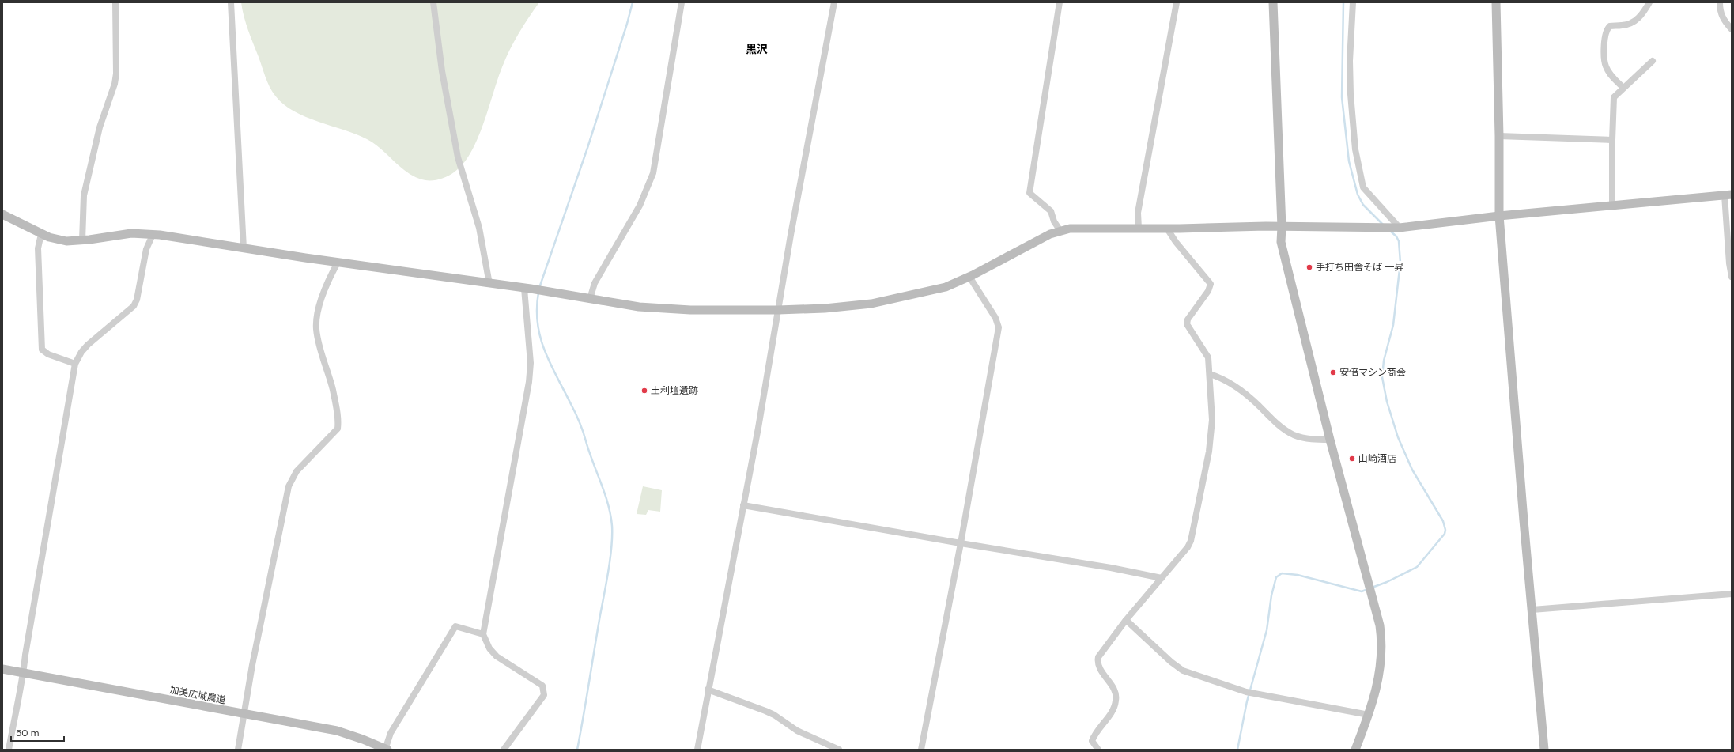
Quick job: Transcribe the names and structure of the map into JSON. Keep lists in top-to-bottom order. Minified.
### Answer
{"streets":{"street":["加美広域農道"]},"districts":["黒沢"],"places":["手打ち田舎そば 一昇","安倍マシン商会","土利壇遺跡","山崎酒店"],"scale_bar":"50 m"}
